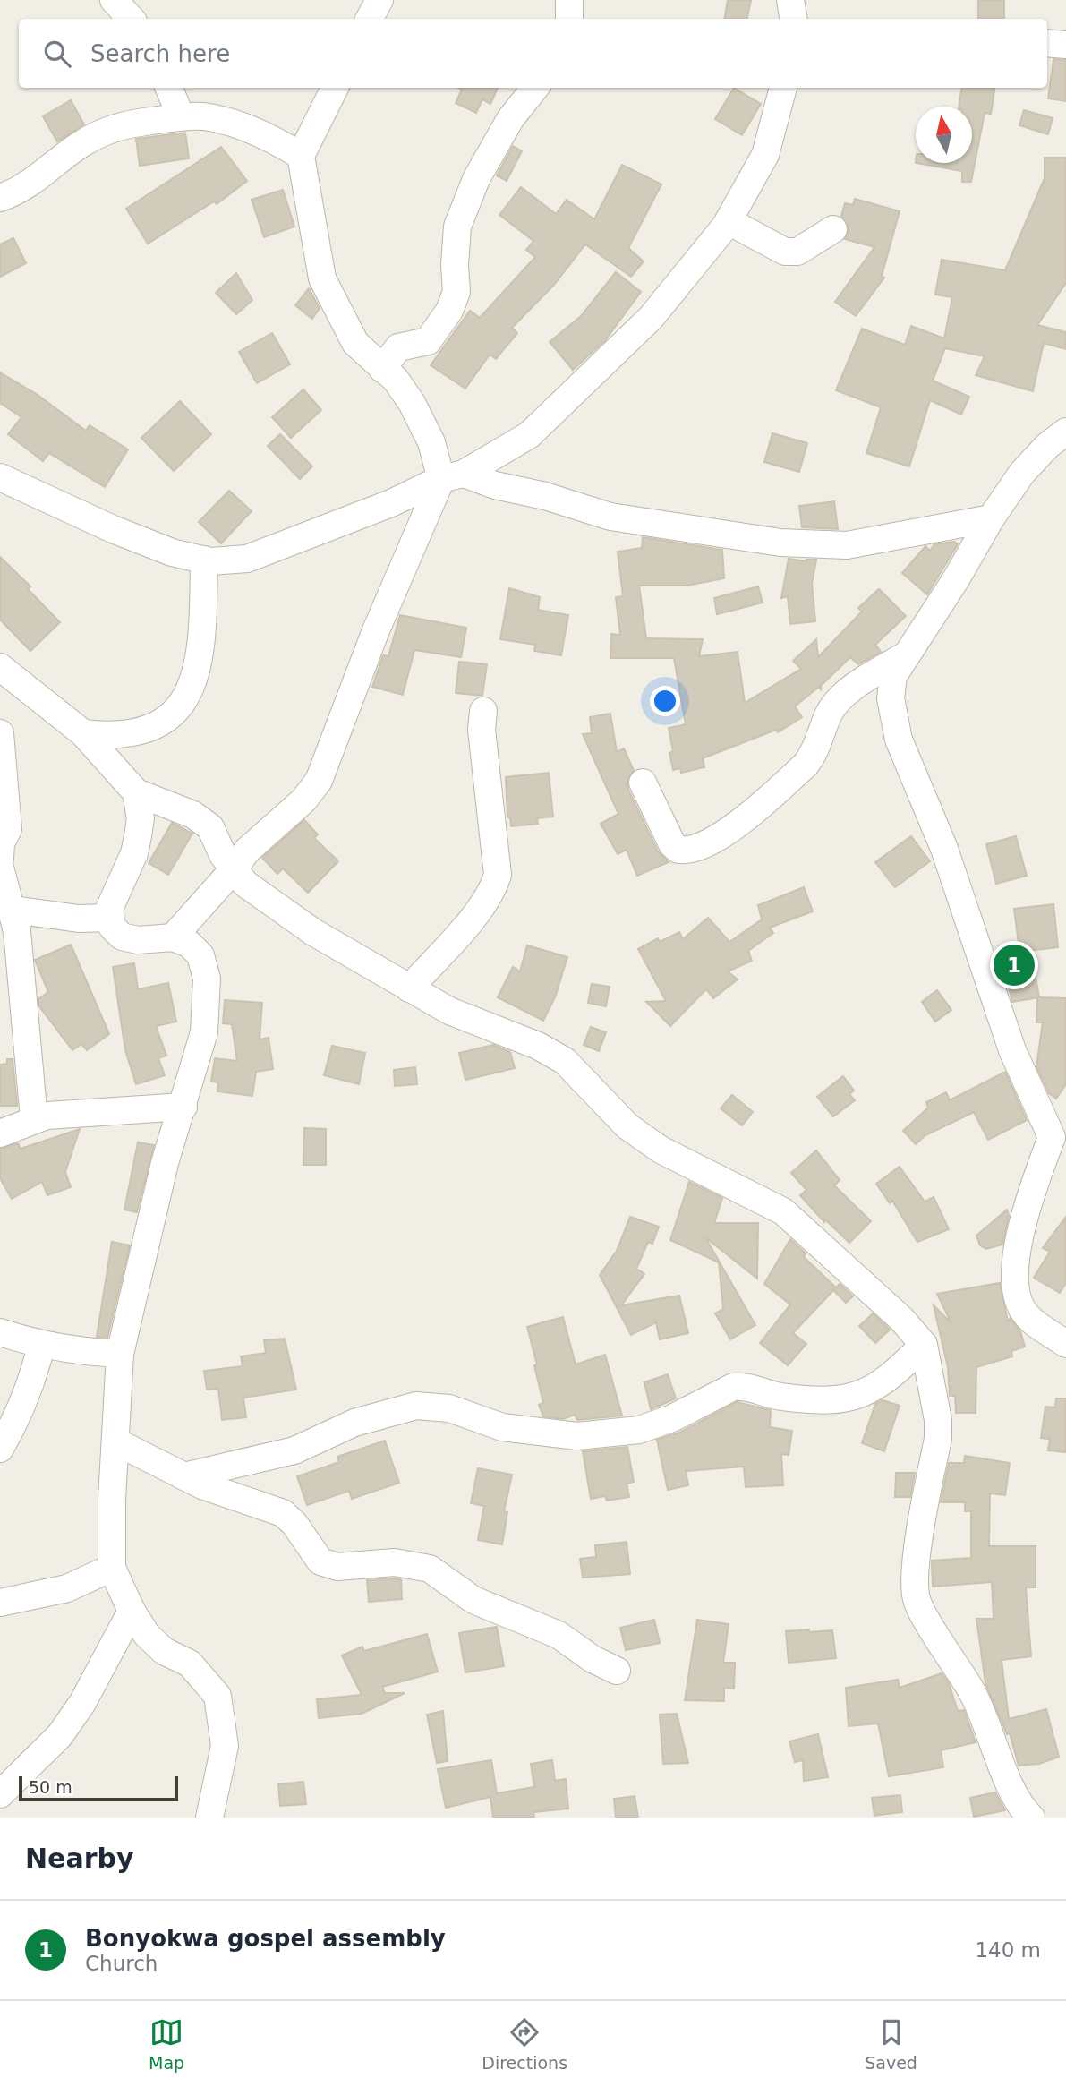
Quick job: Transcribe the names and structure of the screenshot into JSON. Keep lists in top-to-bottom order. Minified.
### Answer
{"scale_bar":"50 m","north":"top","page":{"search":"Search here","pins":"1","scale":"50 m","heading":"Nearby","list":[{"mark":"1","name":"Bonyokwa gospel assembly","note":"Church","value":"140 m"}],"nav":["Map","Directions","Saved"]}}
